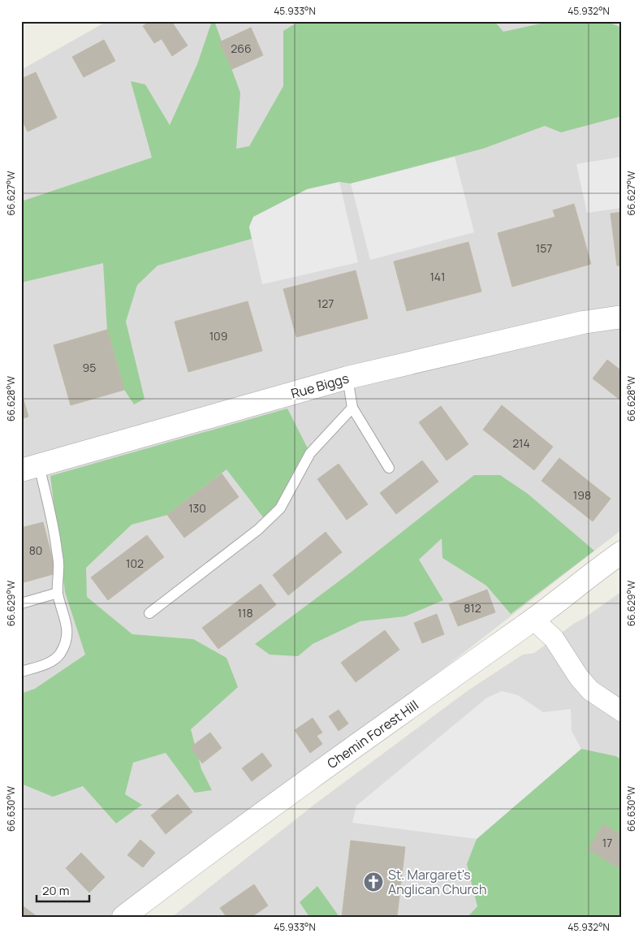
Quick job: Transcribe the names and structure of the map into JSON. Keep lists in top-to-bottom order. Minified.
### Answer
{"streets":{"street":["Rue Biggs","Chemin Forest Hill"]},"places":{"church":["St. Margaret's Anglican Church"]},"house_numbers":["266","157","141","127","109","95","214","198","130","80","102","812","118","17"],"scale_bar":"20 m","coordinates":["45.933°N","45.932°N","66.627°W","66.628°W","66.629°W","66.630°W"]}
